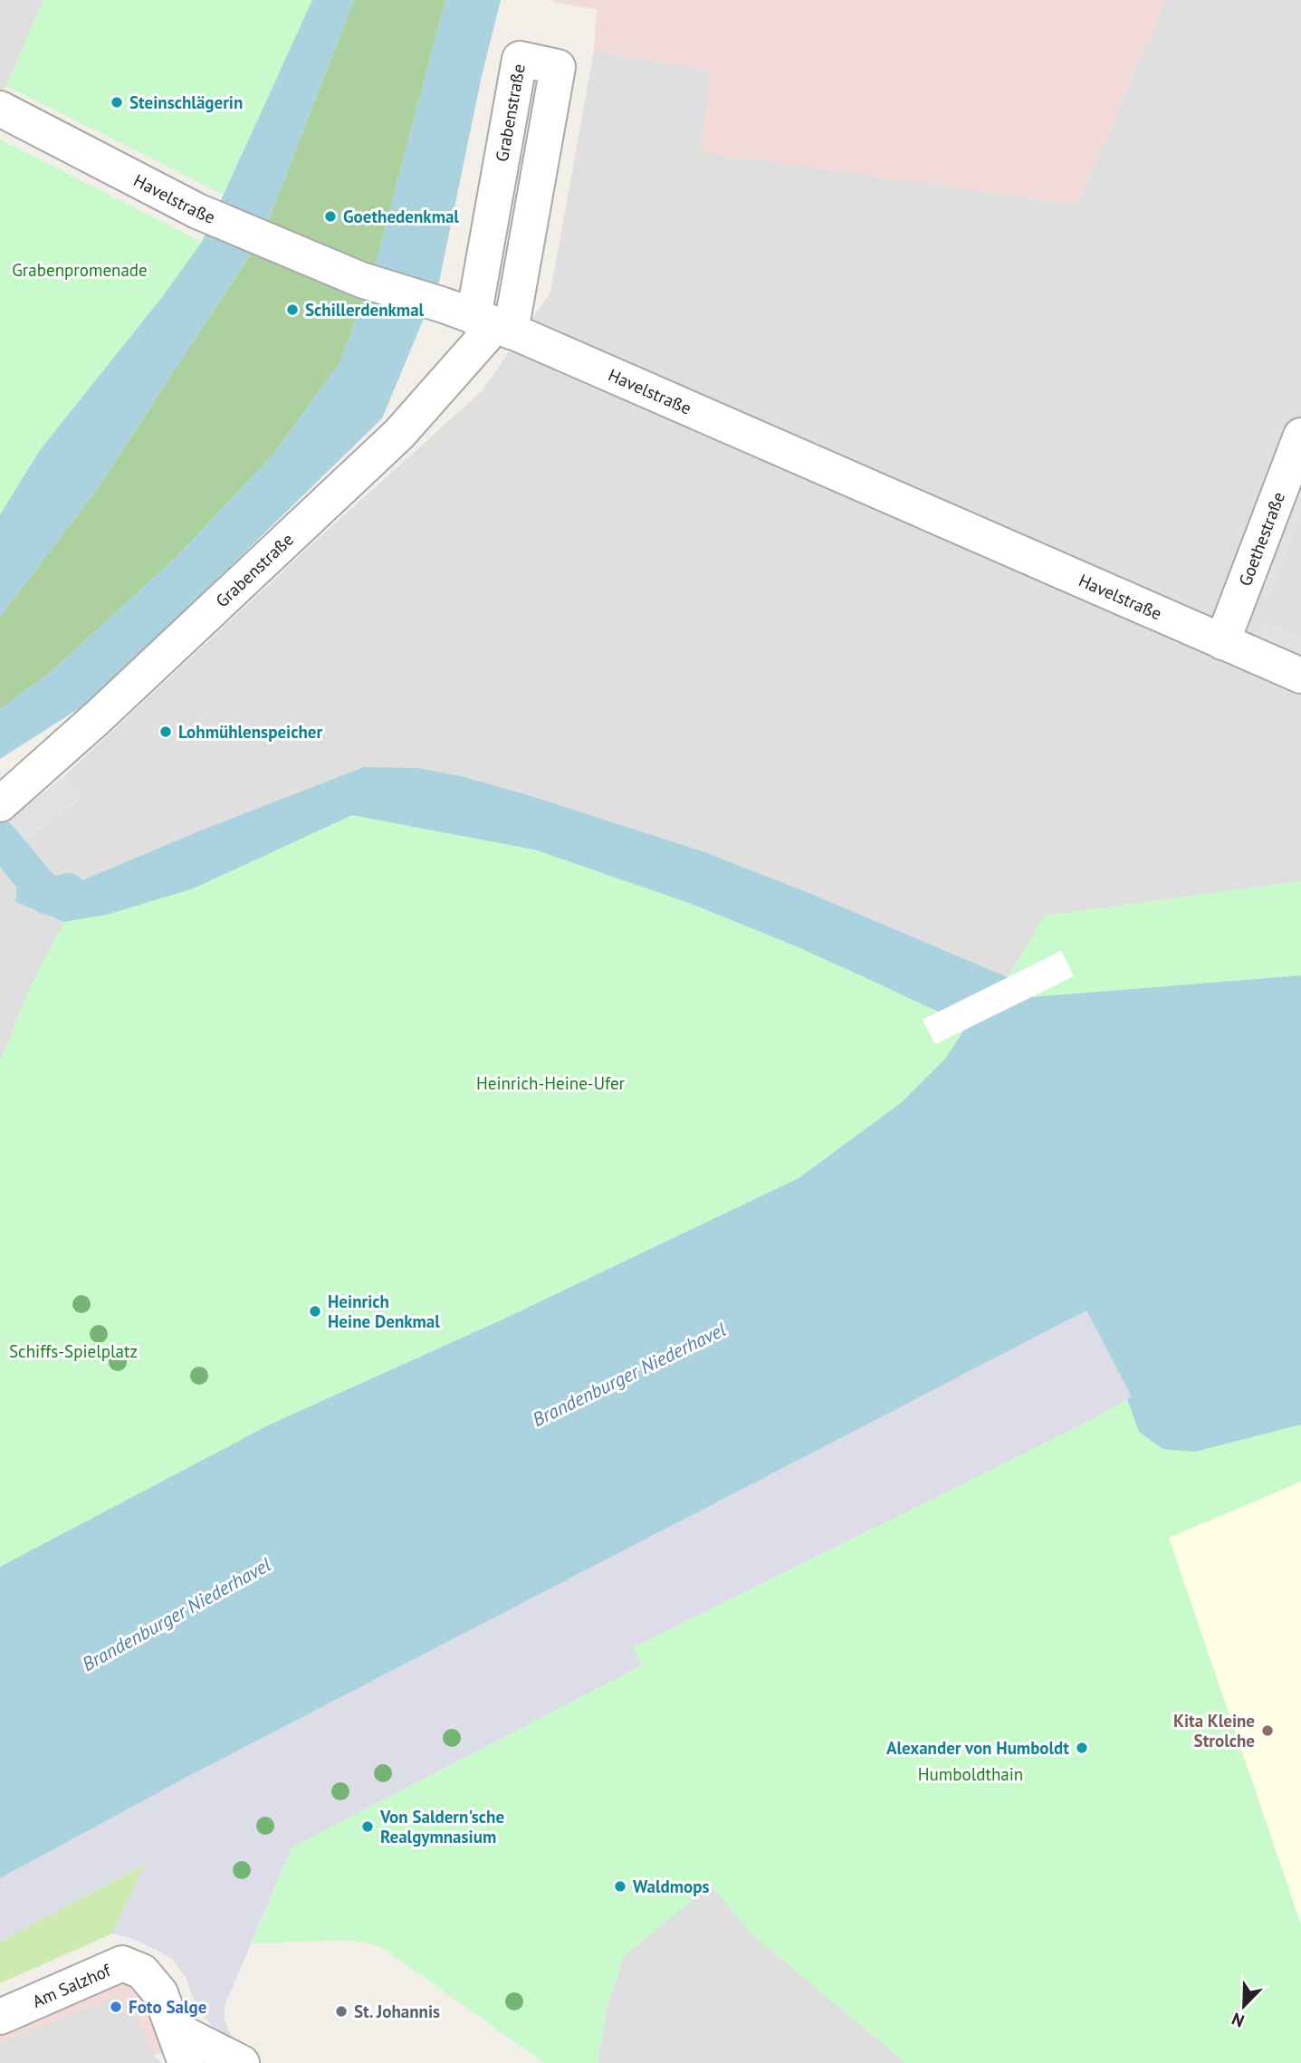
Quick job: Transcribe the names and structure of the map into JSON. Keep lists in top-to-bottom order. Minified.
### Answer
{"streets":{"street":["Grabenstraße","Havelstraße","Goethestraße","Am Salzhof"]},"crossings":[["Grabenstraße","Havelstraße"],["Havelstraße","Goethestraße"]],"water":["Brandenburger Niederhavel"],"parks":["Grabenpromenade","Heinrich-Heine-Ufer","Schiffs-Spielplatz","Humboldthain"],"places":["Steinschlägerin","Goethedenkmal","Schillerdenkmal","Lohmühlenspeicher","Heinrich Heine Denkmal","Kita Kleine Strolche","Alexander von Humboldt","Von Saldern'sche Realgymnasium","Waldmops","Foto Salge","St. Johannis"],"north":"bottom left"}
